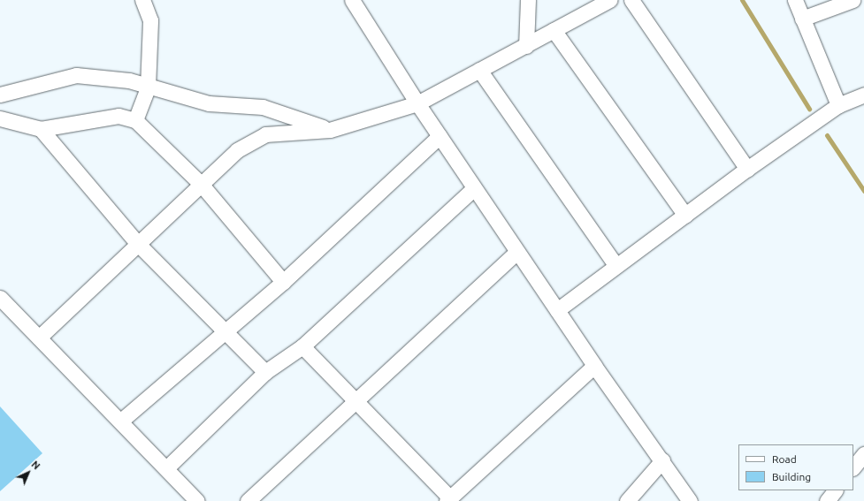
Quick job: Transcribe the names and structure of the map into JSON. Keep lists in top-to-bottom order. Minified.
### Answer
{"legend":["Road","Building"],"north":"top right"}
